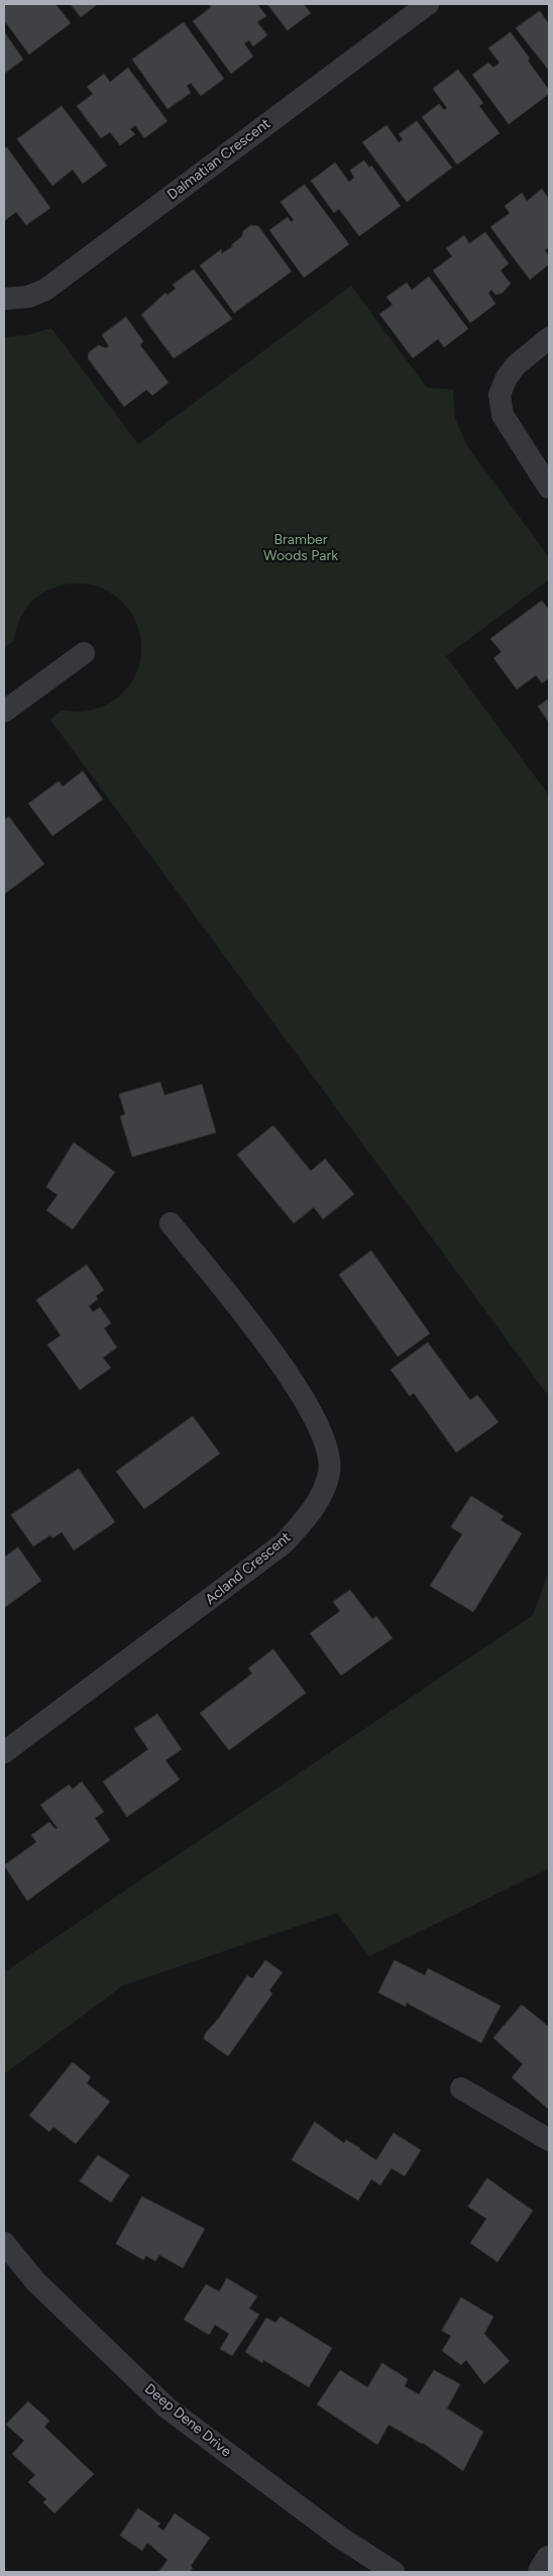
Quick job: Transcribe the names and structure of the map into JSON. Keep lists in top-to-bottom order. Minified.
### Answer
{"streets":{"street":["Dalmatian Crescent","Acland Crescent","Deep Dene Drive"]},"parks":["Bramber Woods Park"]}
